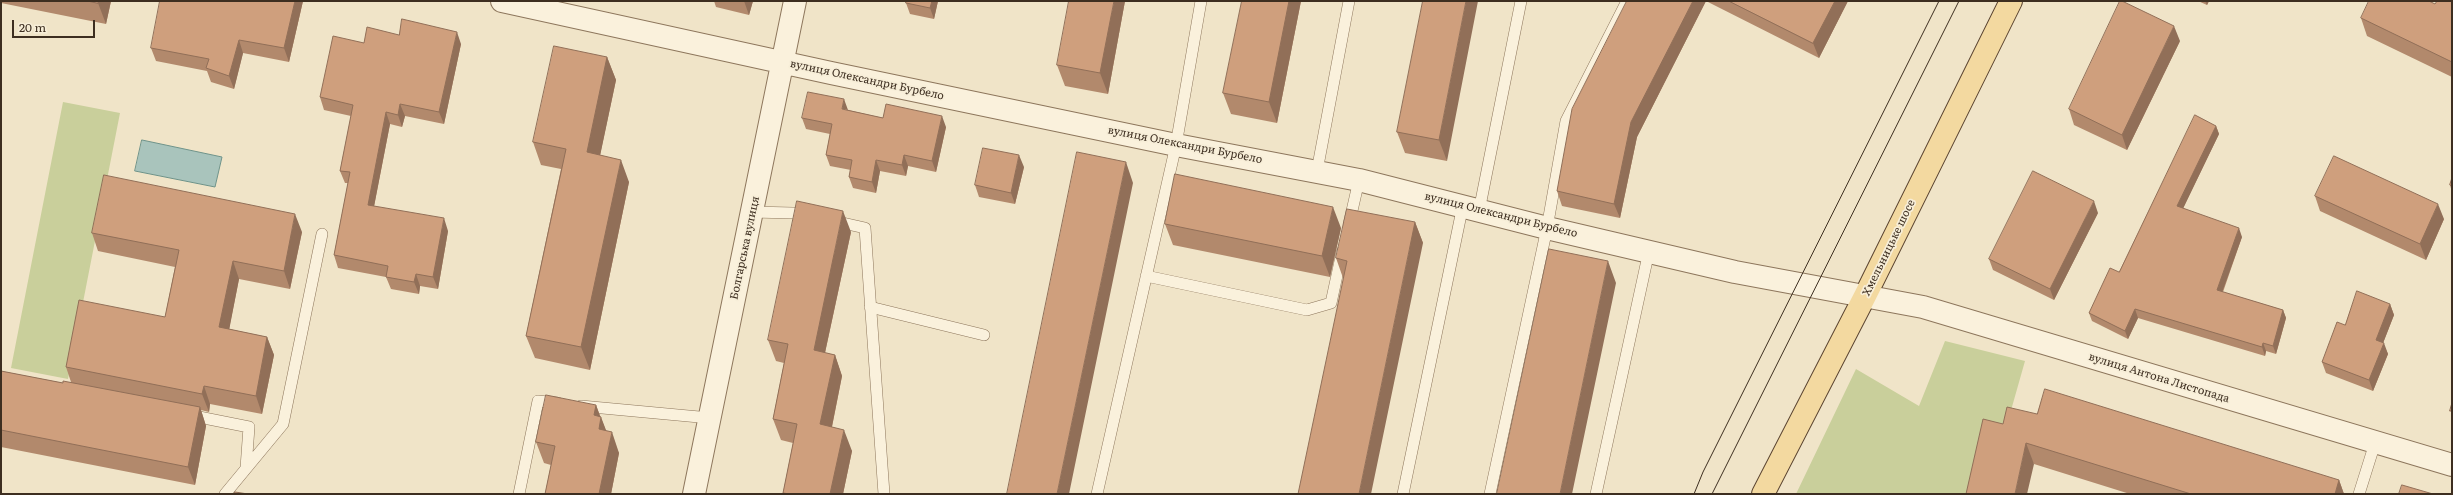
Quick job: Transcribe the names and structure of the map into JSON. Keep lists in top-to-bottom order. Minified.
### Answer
{"streets":{"main road":["Хмельницьке шосе"],"street":["вулиця Олександри Бурбело","Болгарська вулиця","вулиця Антона Листопада"]},"crossings":[["вулиця Олександри Бурбело","Болгарська вулиця"],["вулиця Олександри Бурбело","Хмельницьке шосе"],["вулиця Олександри Бурбело","вулиця Антона Листопада"],["Хмельницьке шосе","вулиця Антона Листопада"]],"scale_bar":"20 m"}
